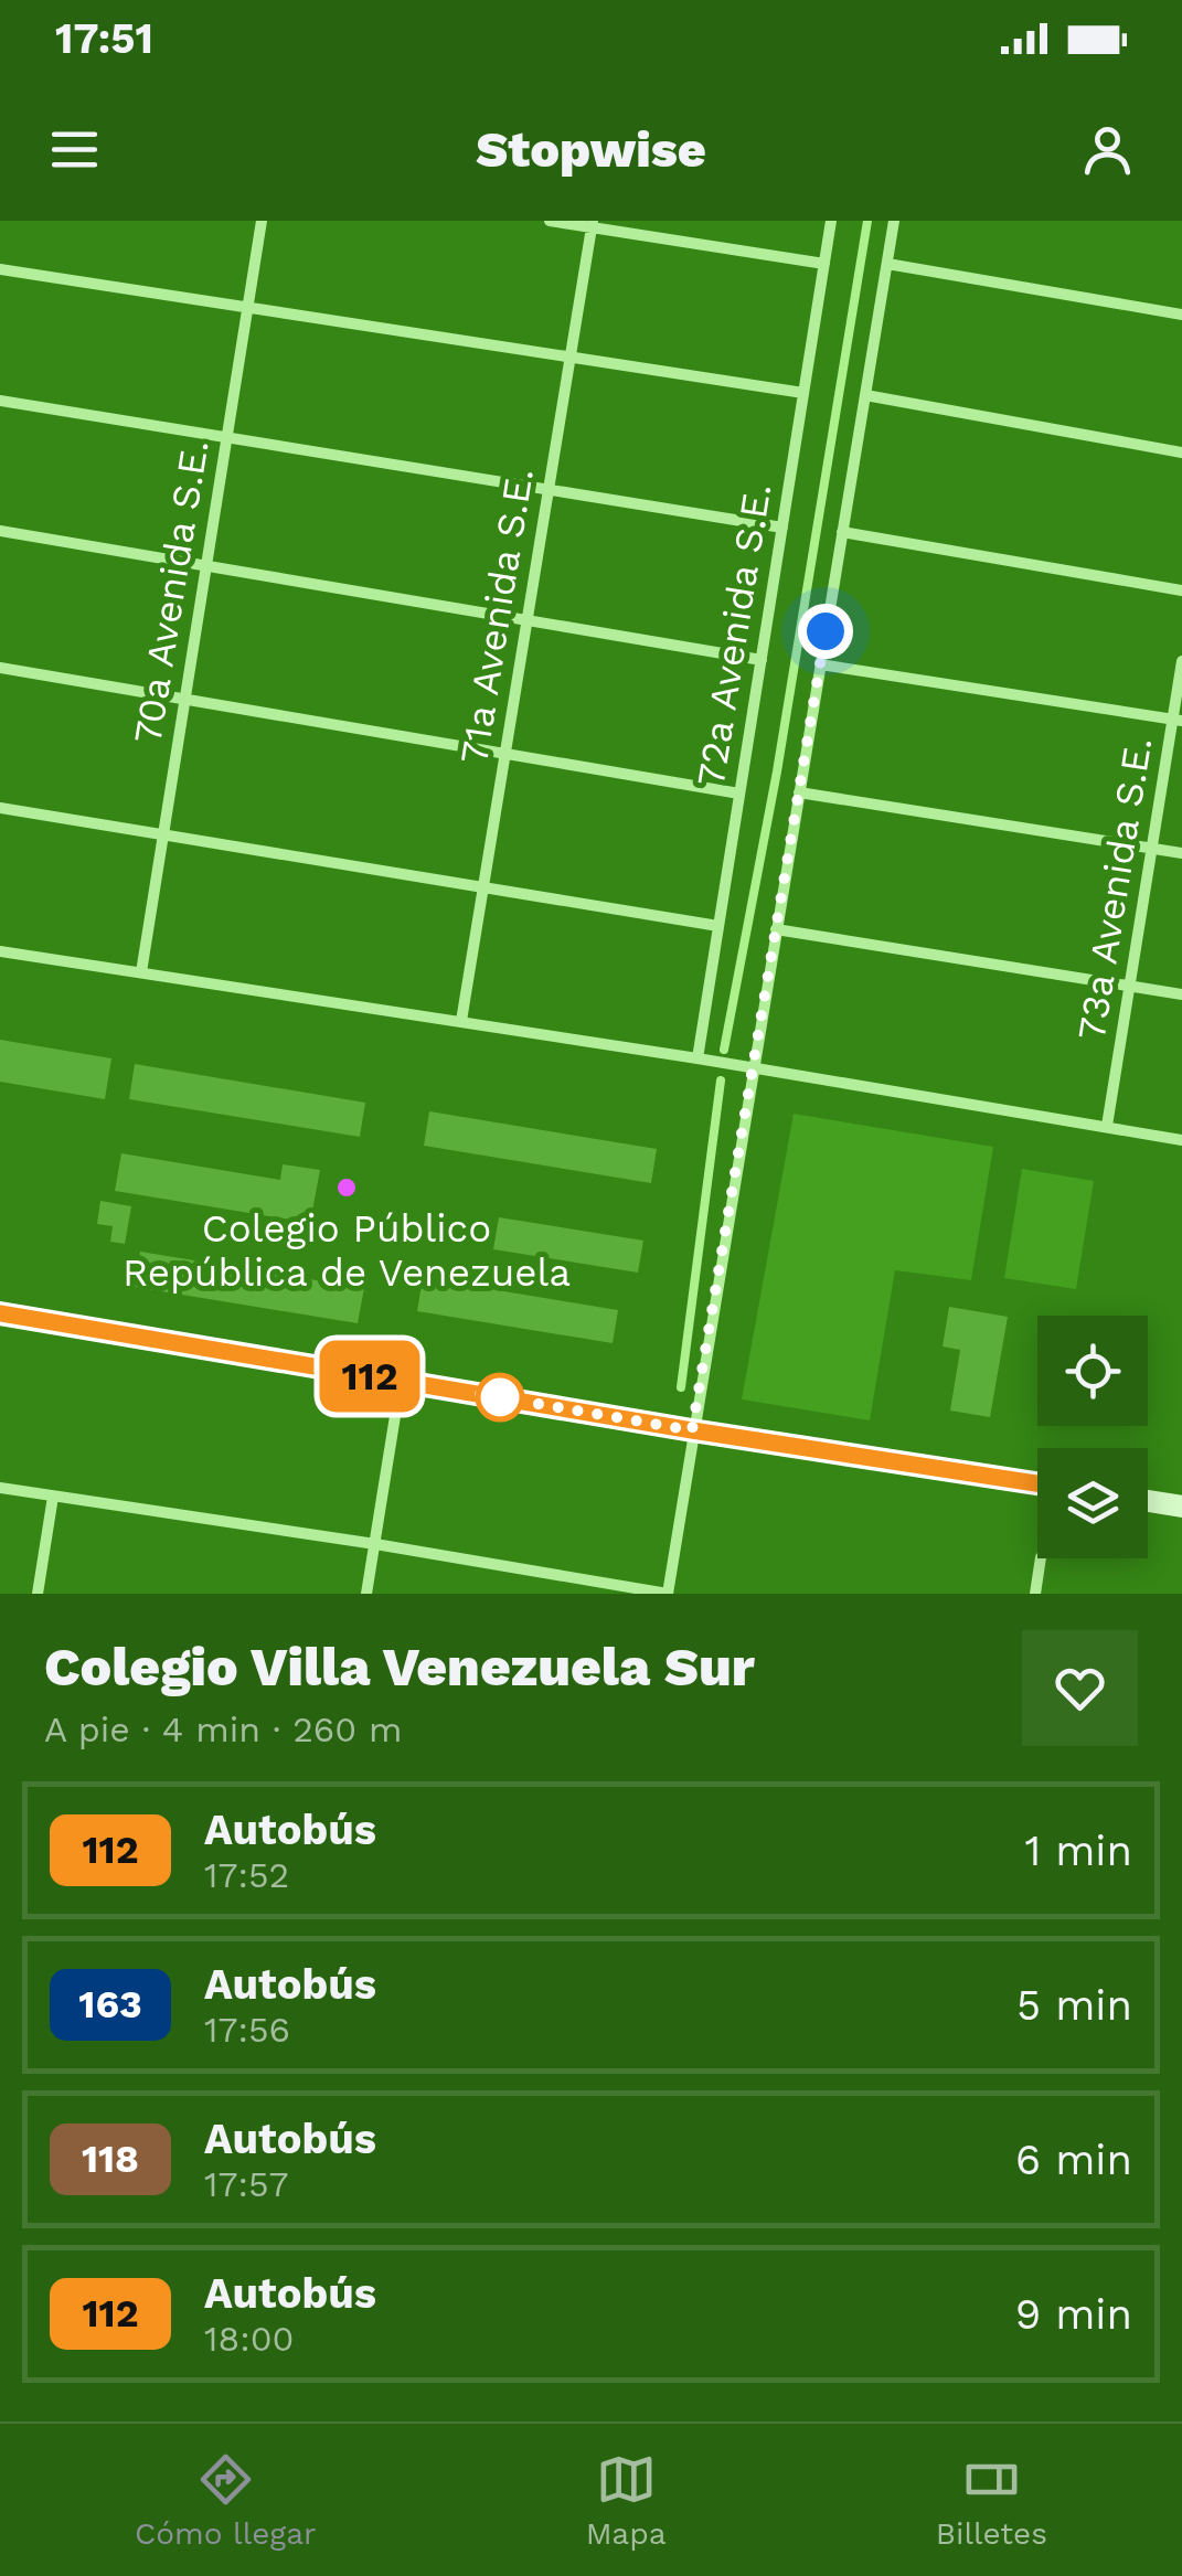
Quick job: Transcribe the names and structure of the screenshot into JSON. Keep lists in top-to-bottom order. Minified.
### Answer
{"streets":{"street":["70a Avenida S.E.","71a Avenida S.E.","72a Avenida S.E.","73a Avenida S.E."]},"places":["Colegio Público República de Venezuela"],"lines":["bus line 112"],"page":{"status":"17:51","header":"Stopwise","on_map":"112","heading":["Colegio Villa Venezuela Sur","A pie · 4 min · 260 m"],"list":[{"mark":"112","name":"Autobús","note":"17:52","value":"1 min"},{"mark":"163","name":"Autobús","note":"17:56","value":"5 min"},{"mark":"118","name":"Autobús","note":"17:57","value":"6 min"},{"mark":"112","name":"Autobús","note":"18:00","value":"9 min"}],"tabs":["Cómo llegar","Mapa","Billetes"]}}
